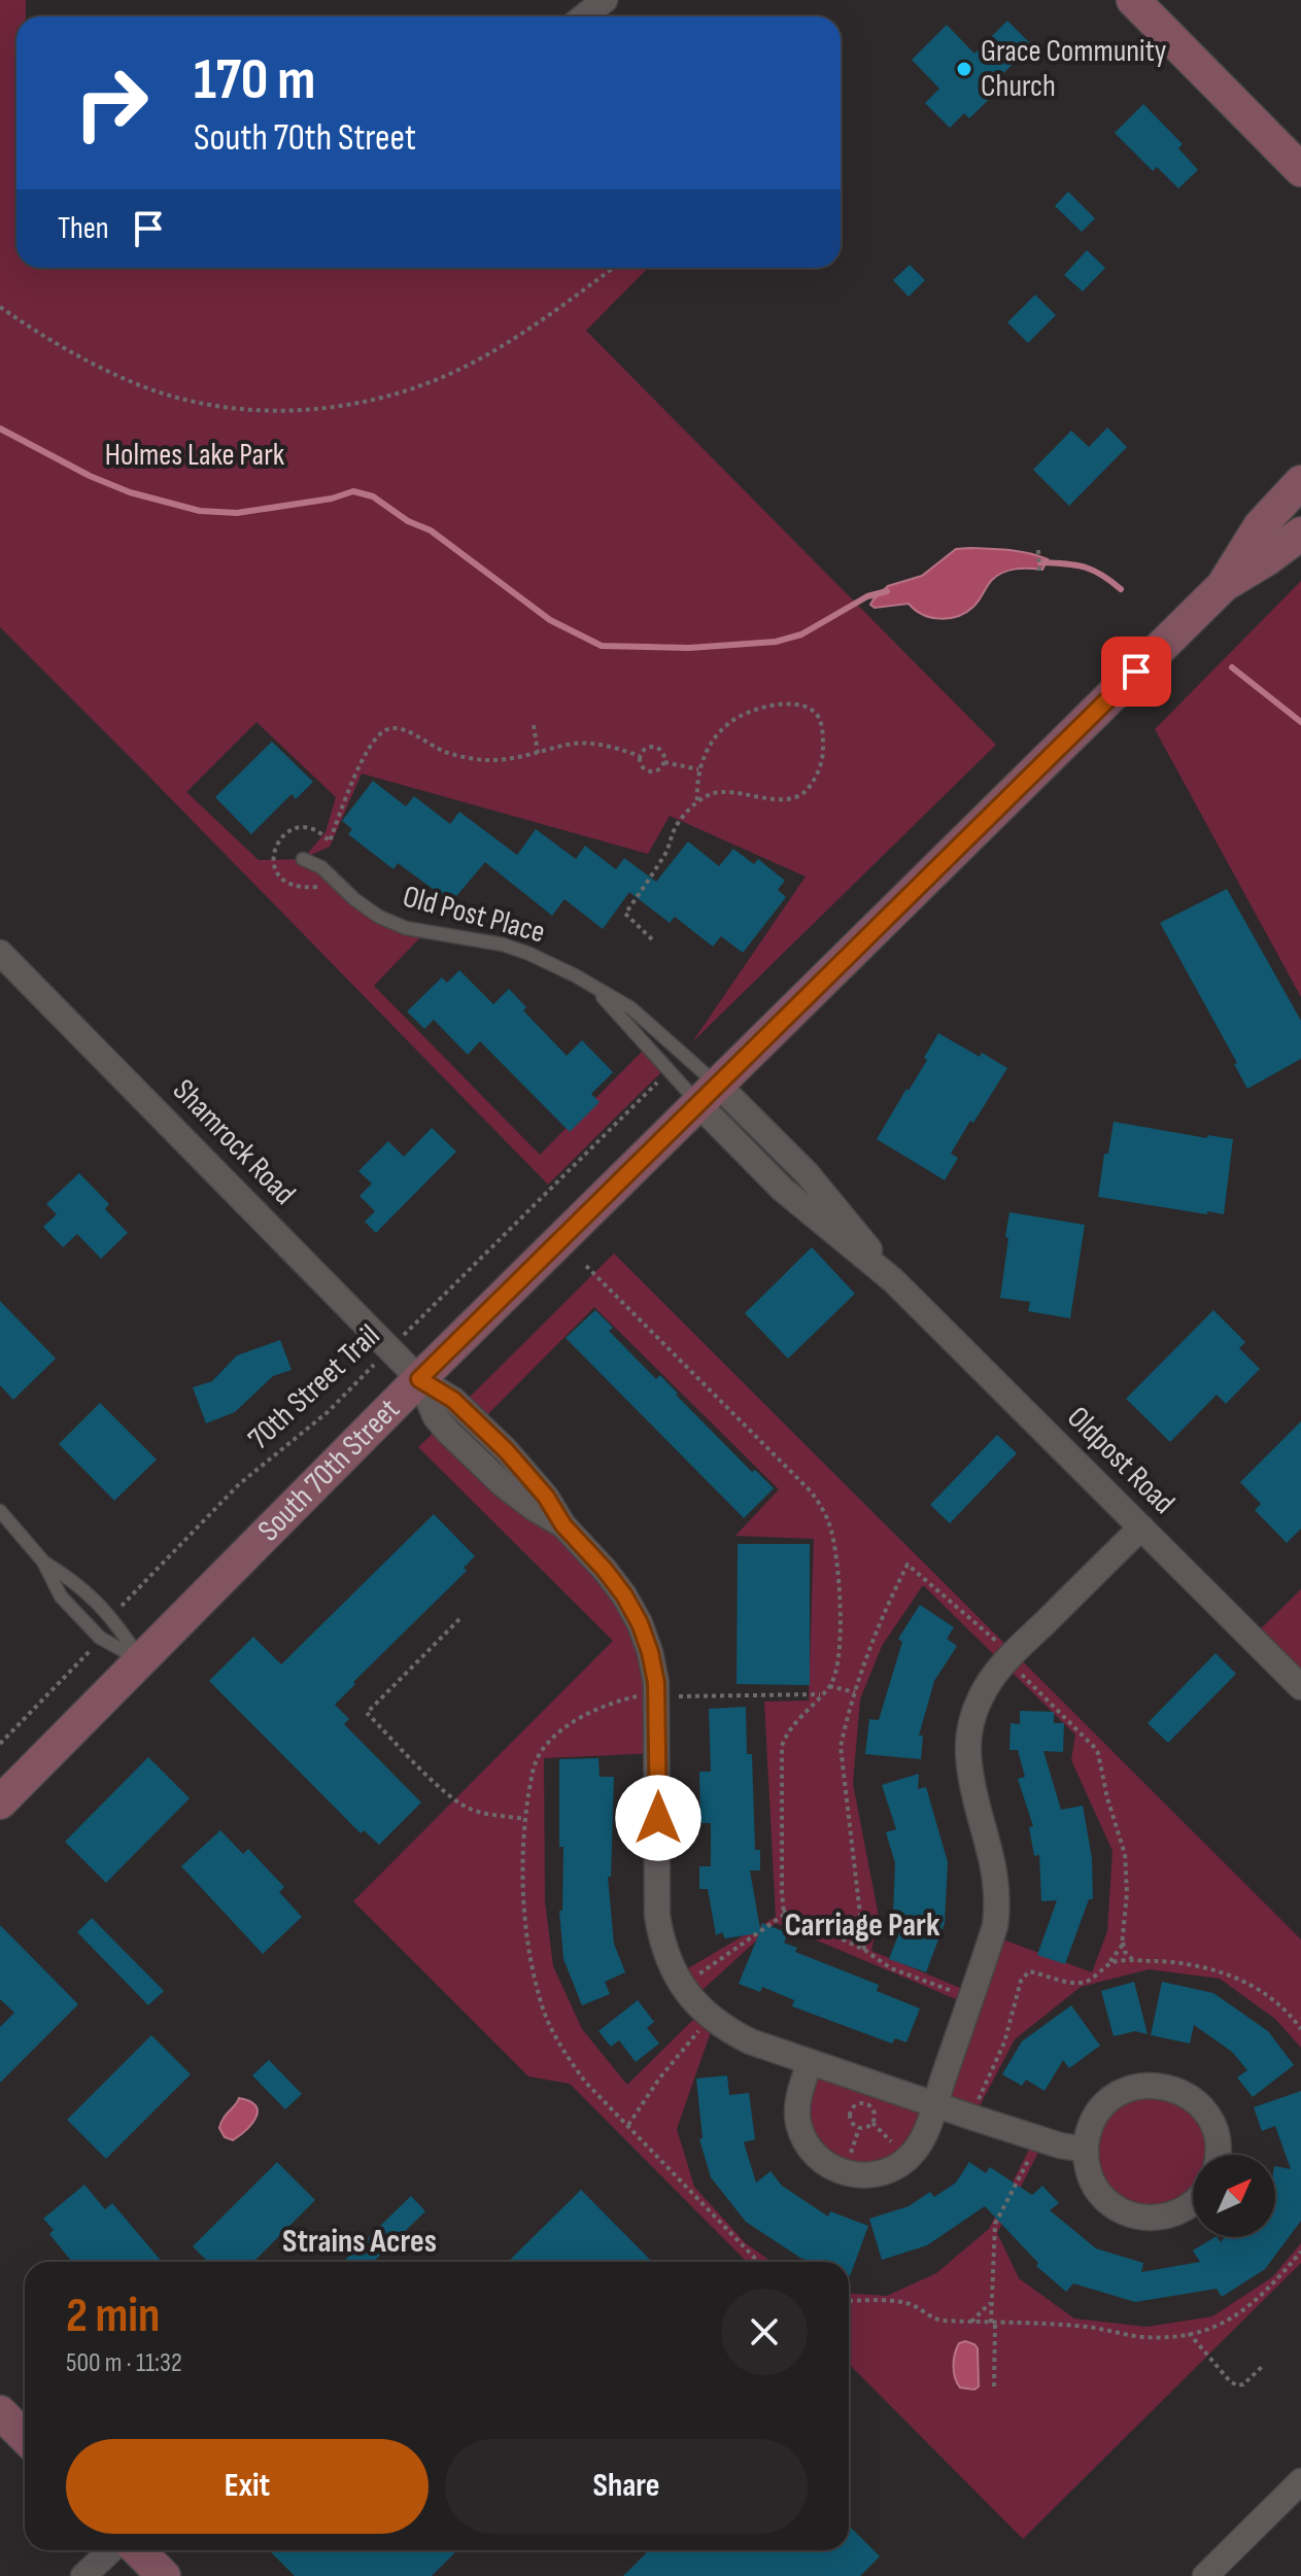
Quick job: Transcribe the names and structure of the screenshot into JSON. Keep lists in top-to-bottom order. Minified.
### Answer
{"streets":{"main road":["South 70th Street"],"street":["Shamrock Road","Oldpost Road"],"lane":["Old Post Place"],"path":["70th Street Trail"]},"crossings":[["Old Post Place","70th Street Trail"],["Old Post Place","Oldpost Road"],["Old Post Place","South 70th Street"],["Shamrock Road","70th Street Trail"],["Shamrock Road","South 70th Street"],["Oldpost Road","South 70th Street"]],"districts":["Carriage Park","Strains Acres"],"parks":["Holmes Lake Park"],"places":["Grace Community Church"],"north":"top right","page":{"turn":["170 m","South 70th Street"],"then":"Then","heading":["2 min","500 m · 11:32"],"buttons":["Exit","Share"]}}
